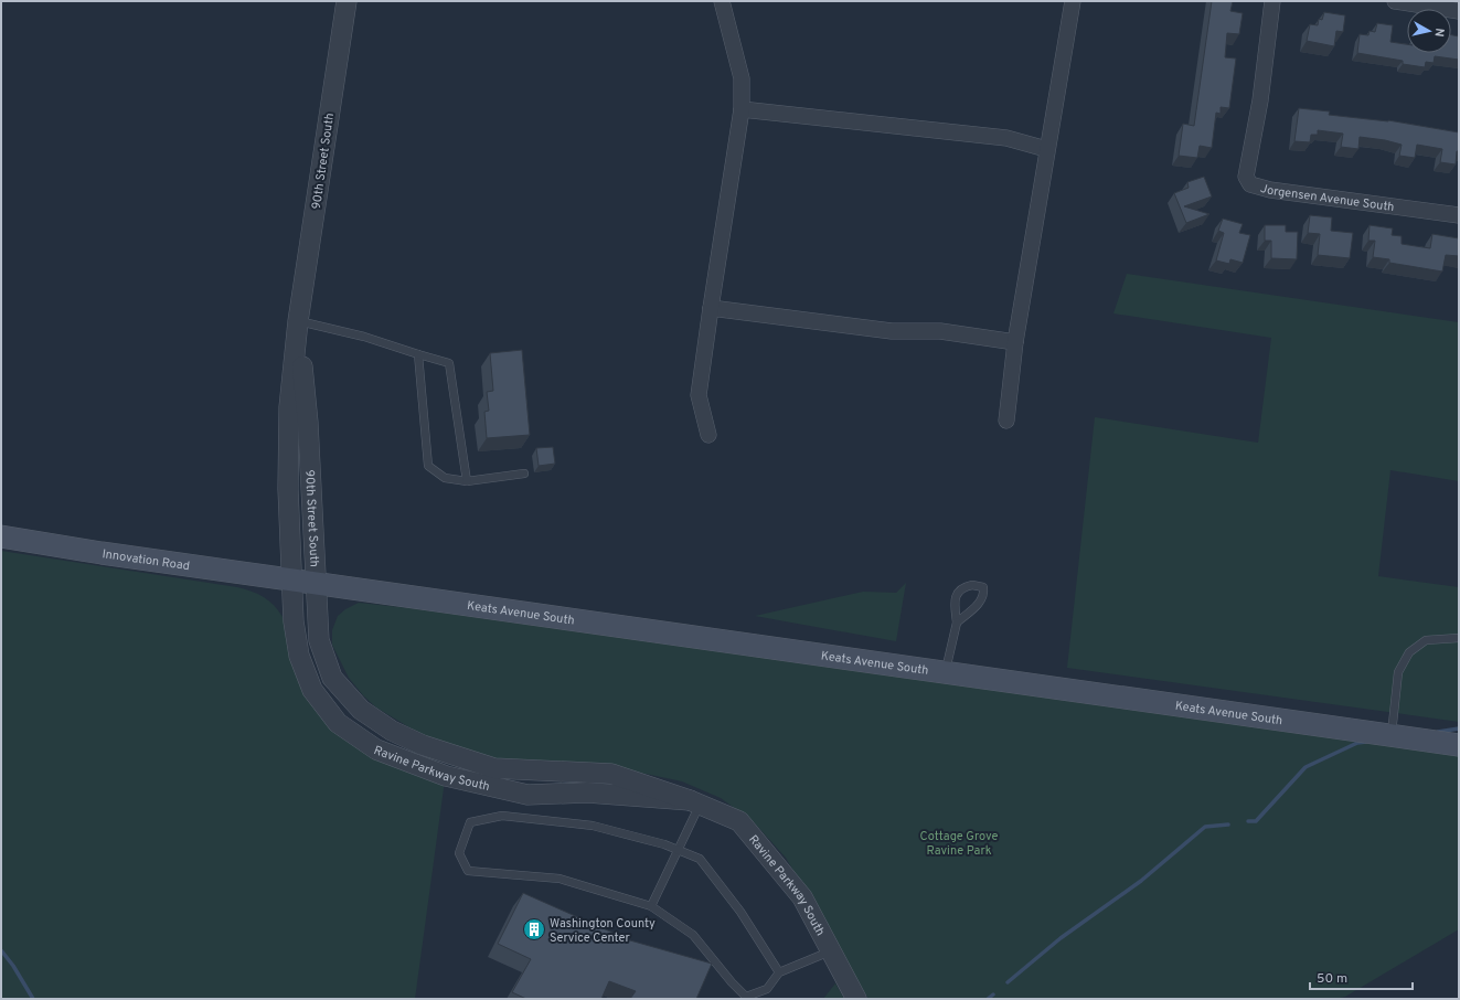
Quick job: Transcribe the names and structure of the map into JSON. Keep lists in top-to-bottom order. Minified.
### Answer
{"streets":{"main road":["Innovation Road","Keats Avenue South"],"street":["90th Street South","Jorgensen Avenue South","Ravine Parkway South"]},"crossings":[["90th Street South","Innovation Road"],["90th Street South","Keats Avenue South"],["90th Street South","Ravine Parkway South"],["Innovation Road","Keats Avenue South"],["Innovation Road","Ravine Parkway South"],["Keats Avenue South","Ravine Parkway South"]],"parks":["Cottage Grove Ravine Park"],"places":{"building":["Washington County Service Center"]},"scale_bar":"50 m","north":"right"}
